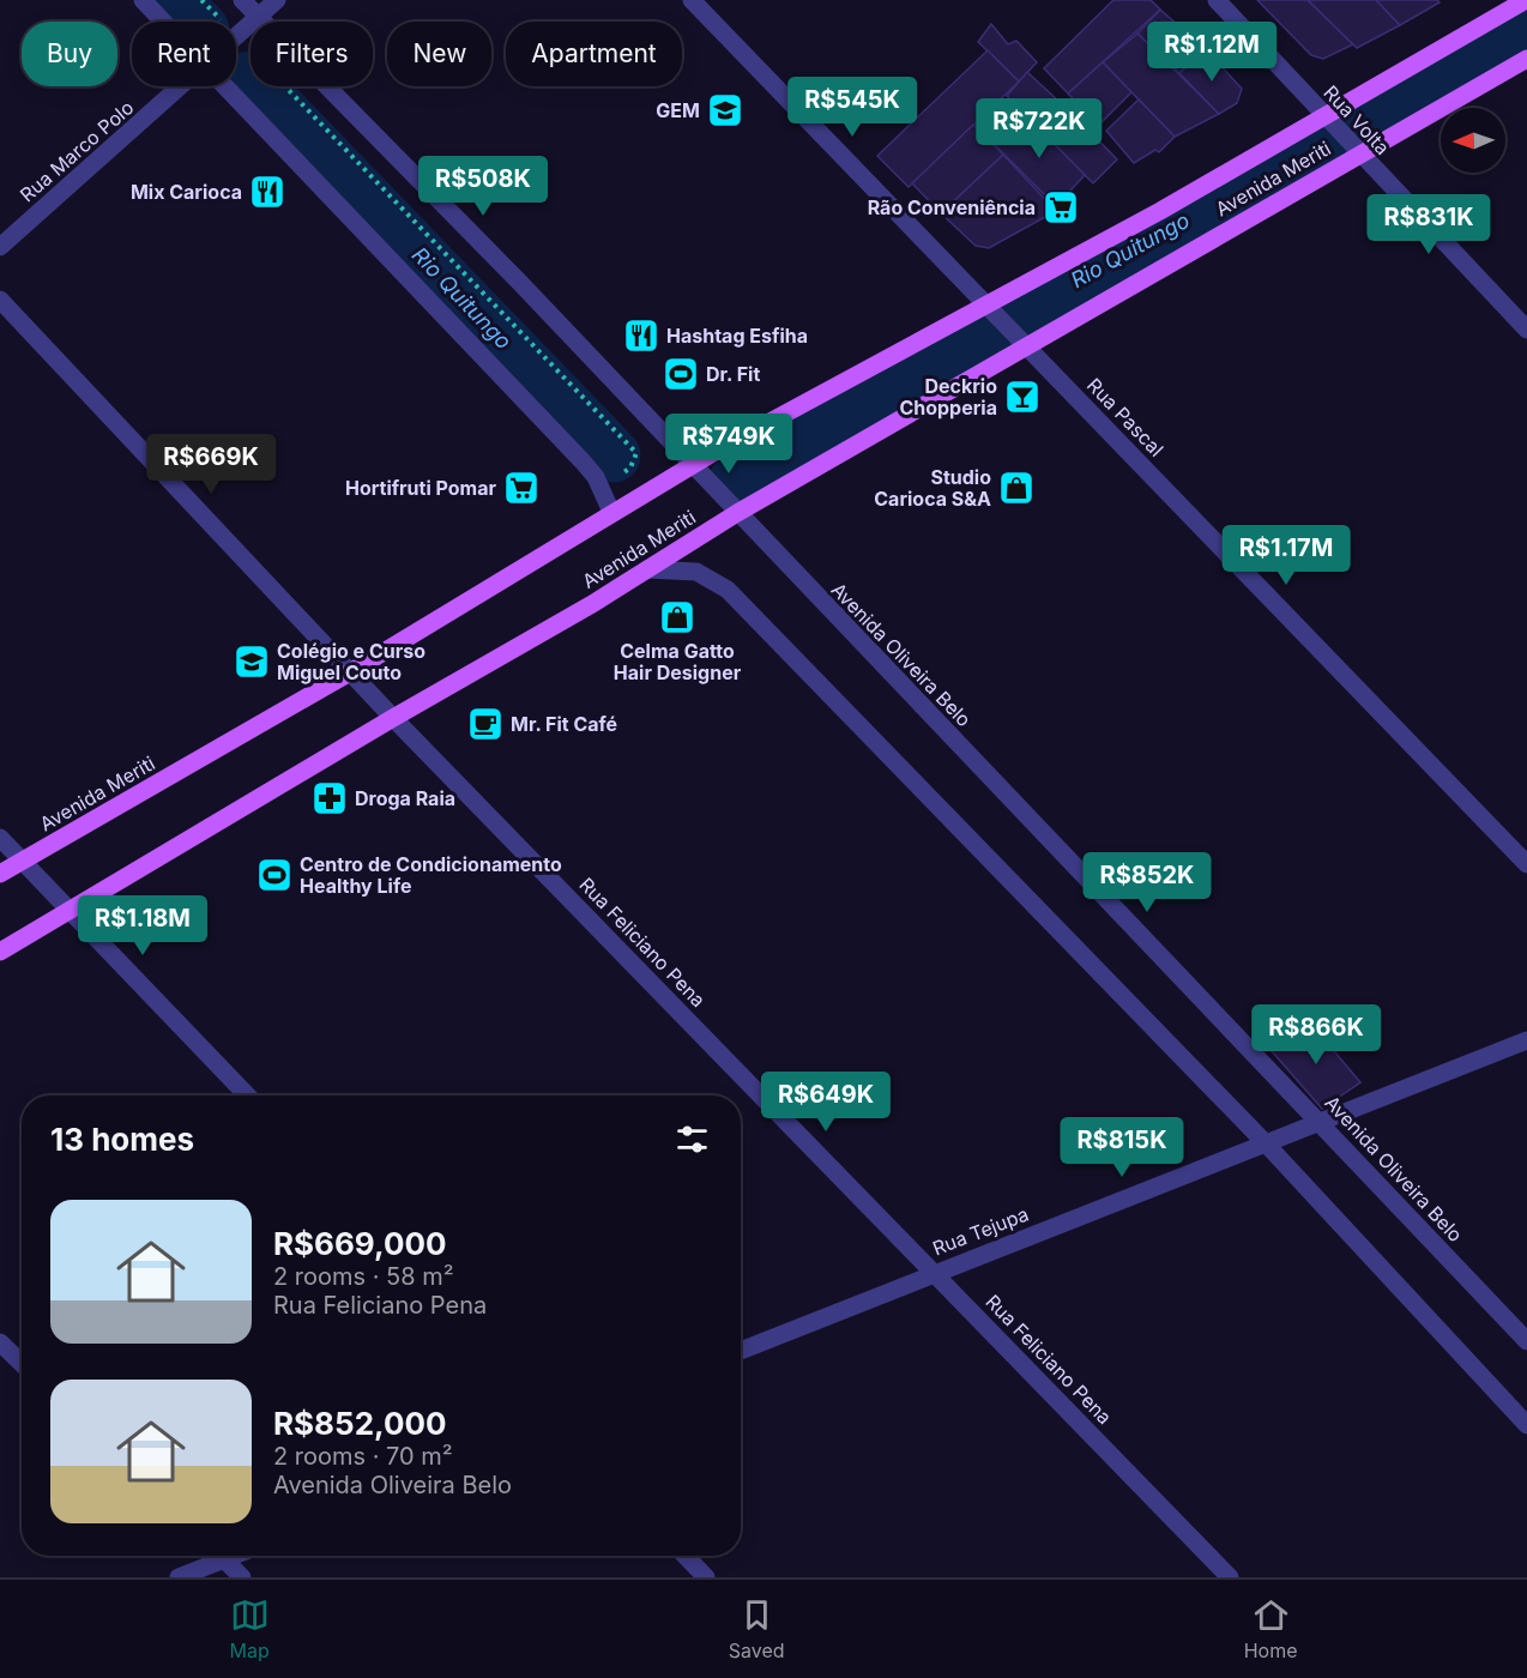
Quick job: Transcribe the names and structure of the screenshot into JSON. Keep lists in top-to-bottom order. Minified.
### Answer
{"streets":{"main road":["Avenida Meriti"],"street":["Rua Volta","Rua Marco Polo","Rua Pascal","Avenida Oliveira Belo","Rua Feliciano Pena","Rua Tejupa"]},"crossings":[["Rua Volta","Avenida Meriti"],["Rua Marco Polo","Avenida Oliveira Belo"],["Avenida Meriti","Rua Pascal"],["Avenida Meriti","Avenida Oliveira Belo"],["Avenida Meriti","Rua Feliciano Pena"],["Avenida Oliveira Belo","Rua Tejupa"],["Rua Feliciano Pena","Rua Tejupa"]],"water":["Rio Quitungo"],"places":{"school or university":["GEM","Colégio e Curso Miguel Couto"],"restaurant":["Mix Carioca","Hashtag Esfiha"],"supermarket":["Rão Conveniência","Hortifruti Pomar"],"sports":["Dr. Fit","Centro de Condicionamento Healthy Life"],"bar":["Deckrio Chopperia"],"shop":["Studio Carioca S&A","Celma Gatto Hair Designer"],"cafe":["Mr. Fit Café"],"pharmacy":["Droga Raia"]},"north":"left","page":{"price":["R$1.12M","R$545K","R$722K","R$508K","R$831K","R$749K","R$669K","R$1.17M","R$852K","R$1.18M","R$866K","R$649K","R$815K"],"chip":["Buy","Rent","Filters","New","Apartment"],"heading":"13 homes","list":[{"name":"R$669,000","note":"2 rooms · 58 m² · Rua Feliciano Pena"},{"name":"R$852,000","note":"2 rooms · 70 m² · Avenida Oliveira Belo"}],"tabs":["Map","Saved","Home"]}}
